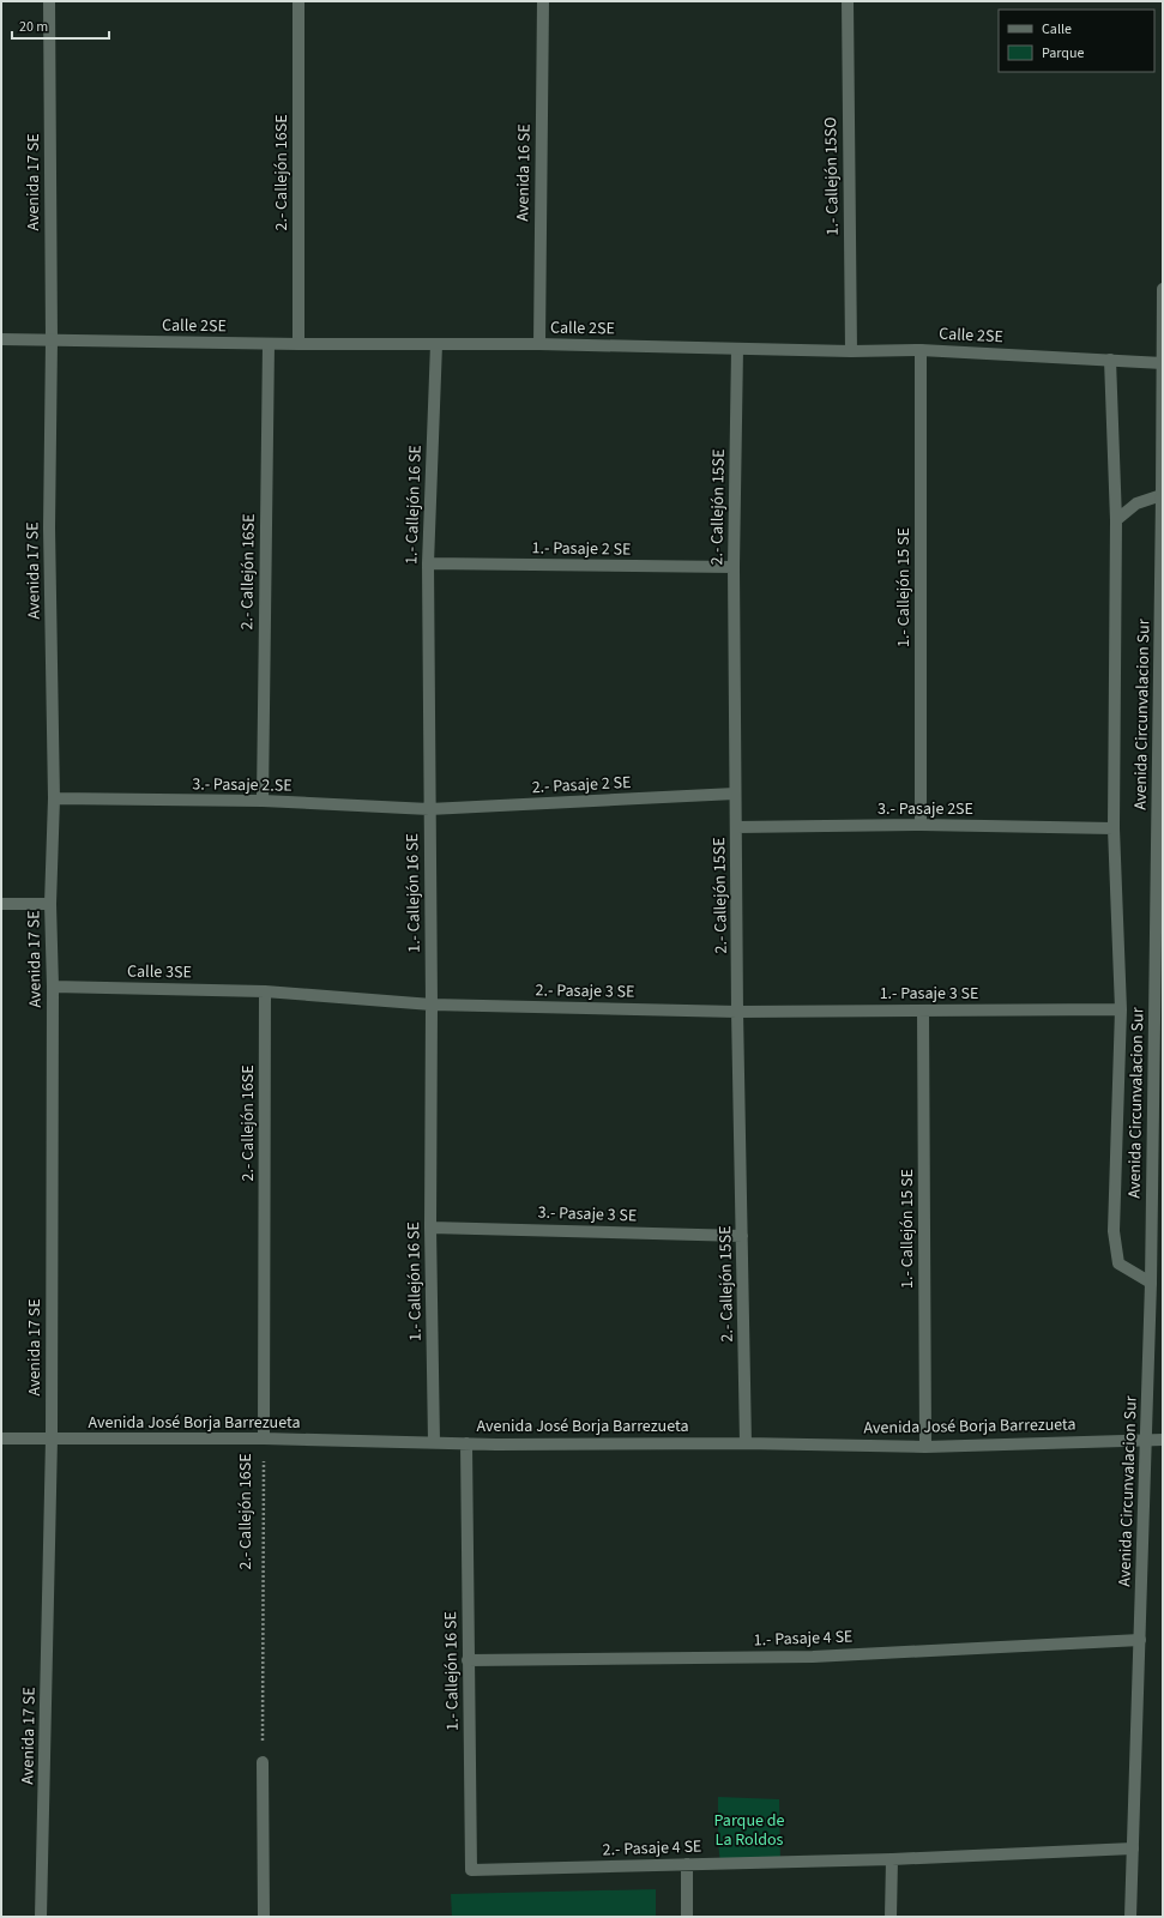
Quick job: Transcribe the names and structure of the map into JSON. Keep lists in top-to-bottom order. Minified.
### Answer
{"streets":{"street":["2.- Callejón 16SE","Avenida 16 SE","1.- Callejón 15SO","Avenida 17 SE","Calle 2SE","1.- Callejón 16 SE","2.- Callejón 15SE","1.- Pasaje 2 SE","1.- Callejón 15 SE","Avenida Circunvalacion Sur","3.- Pasaje 2.SE","2.- Pasaje 2 SE","3.- Pasaje 2SE","Calle 3SE","2.- Pasaje 3 SE","1.- Pasaje 3 SE","3.- Pasaje 3 SE","Avenida José Borja Barrezueta","1.- Pasaje 4 SE","2.- Pasaje 4 SE"]},"crossings":[["2.- Callejón 16SE","Calle 2SE"],["2.- Callejón 16SE","3.- Pasaje 2.SE"],["2.- Callejón 16SE","Calle 3SE"],["2.- Callejón 16SE","Avenida José Borja Barrezueta"],["Avenida 16 SE","Calle 2SE"],["1.- Callejón 15SO","Calle 2SE"],["Avenida 17 SE","Calle 2SE"],["Avenida 17 SE","3.- Pasaje 2.SE"],["Avenida 17 SE","Calle 3SE"],["Avenida 17 SE","Avenida José Borja Barrezueta"],["Calle 2SE","1.- Callejón 16 SE"],["Calle 2SE","2.- Callejón 15SE"],["Calle 2SE","1.- Callejón 15 SE"],["Calle 2SE","Avenida Circunvalacion Sur"],["1.- Callejón 16 SE","1.- Pasaje 2 SE"],["1.- Callejón 16 SE","3.- Pasaje 2.SE"],["1.- Callejón 16 SE","2.- Pasaje 2 SE"],["1.- Callejón 16 SE","Calle 3SE"],["1.- Callejón 16 SE","2.- Pasaje 3 SE"],["1.- Callejón 16 SE","3.- Pasaje 3 SE"],["1.- Callejón 16 SE","Avenida José Borja Barrezueta"],["1.- Callejón 16 SE","1.- Pasaje 4 SE"],["1.- Callejón 16 SE","2.- Pasaje 4 SE"],["2.- Callejón 15SE","1.- Pasaje 2 SE"],["2.- Callejón 15SE","2.- Pasaje 2 SE"],["2.- Callejón 15SE","3.- Pasaje 2SE"],["2.- Callejón 15SE","2.- Pasaje 3 SE"],["2.- Callejón 15SE","1.- Pasaje 3 SE"],["2.- Callejón 15SE","3.- Pasaje 3 SE"],["2.- Callejón 15SE","Avenida José Borja Barrezueta"],["1.- Callejón 15 SE","3.- Pasaje 2SE"],["1.- Callejón 15 SE","1.- Pasaje 3 SE"],["1.- Callejón 15 SE","Avenida José Borja Barrezueta"],["Avenida Circunvalacion Sur","Avenida José Borja Barrezueta"],["Avenida Circunvalacion Sur","1.- Pasaje 4 SE"],["Avenida Circunvalacion Sur","2.- Pasaje 4 SE"],["3.- Pasaje 2.SE","2.- Pasaje 2 SE"],["Calle 3SE","2.- Pasaje 3 SE"],["2.- Pasaje 3 SE","1.- Pasaje 3 SE"]],"parks":["Parque de La Roldos"],"legend":["Calle","Parque"],"scale_bar":"20 m"}
